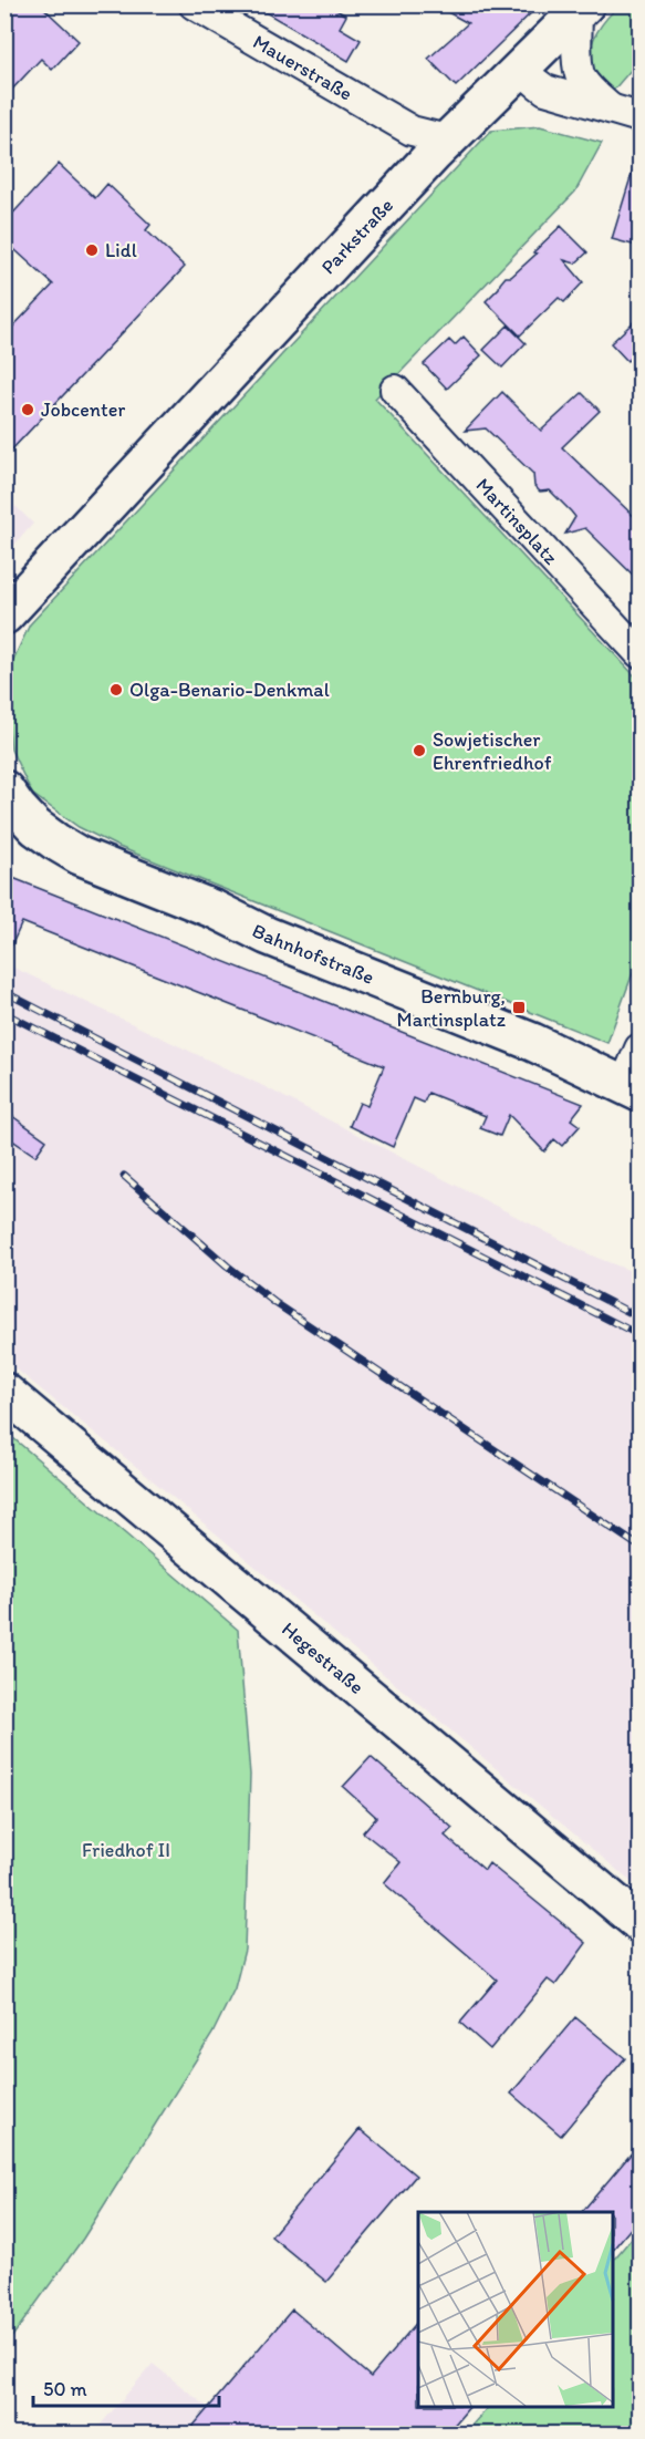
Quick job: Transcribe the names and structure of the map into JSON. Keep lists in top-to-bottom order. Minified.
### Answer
{"streets":{"main road":["Parkstraße","Bahnhofstraße","Hegestraße"],"street":["Mauerstraße","Martinsplatz"]},"crossings":[["Mauerstraße","Parkstraße"]],"parks":["Friedhof II"],"places":{"other":["Lidl","Jobcenter","Olga-Benario-Denkmal","Sowjetischer Ehrenfriedhof"],"transit":["Bernburg, Martinsplatz"]},"scale_bar":"50 m"}
